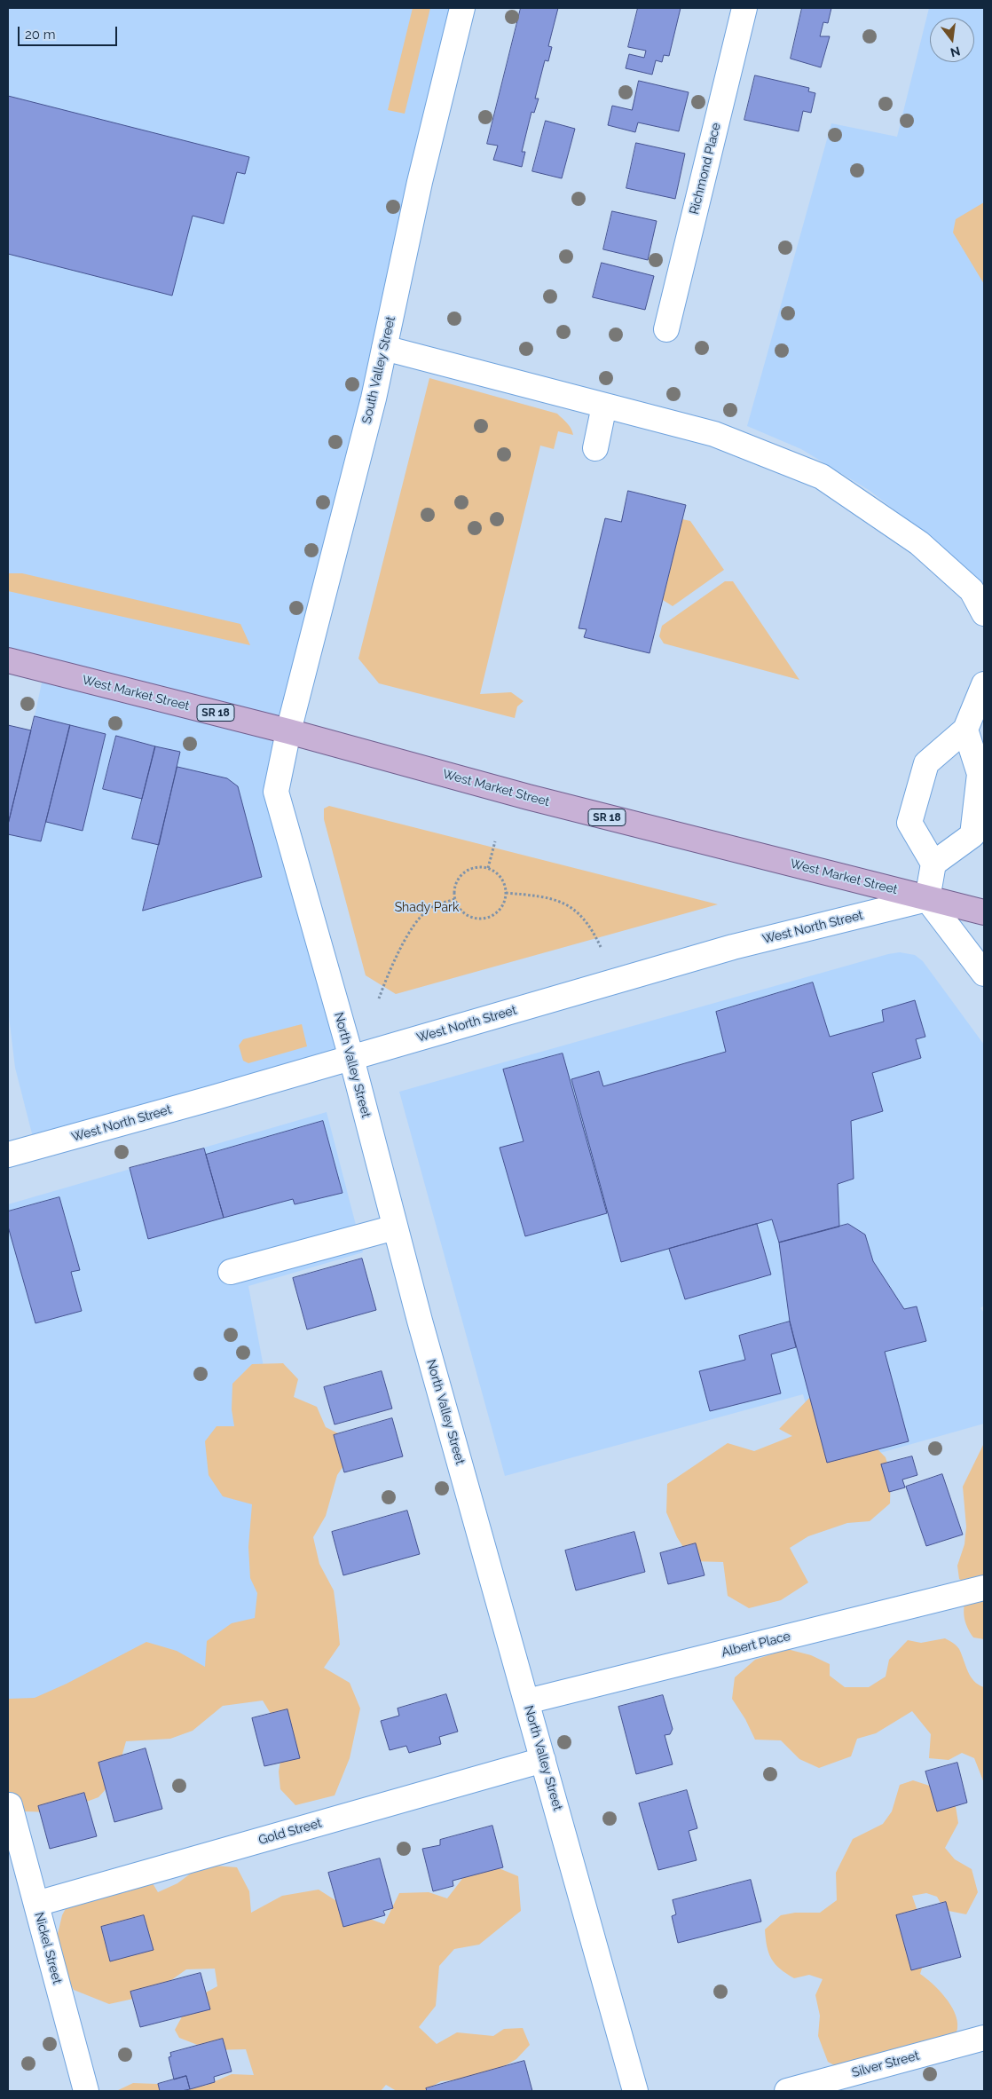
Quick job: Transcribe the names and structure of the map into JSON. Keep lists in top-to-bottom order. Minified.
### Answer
{"streets":{"main road":["West Market Street","SR 18"],"street":["Richmond Place","South Valley Street","West North Street","North Valley Street","Albert Place","Gold Street","Nickel Street","Silver Street"]},"crossings":[["South Valley Street","West Market Street"],["South Valley Street","North Valley Street"],["West Market Street","West North Street"],["West Market Street","North Valley Street"],["West North Street","North Valley Street"],["North Valley Street","Albert Place"],["North Valley Street","Gold Street"],["Gold Street","Nickel Street"]],"parks":["Shady Park"],"scale_bar":"20 m","north":"bottom"}
